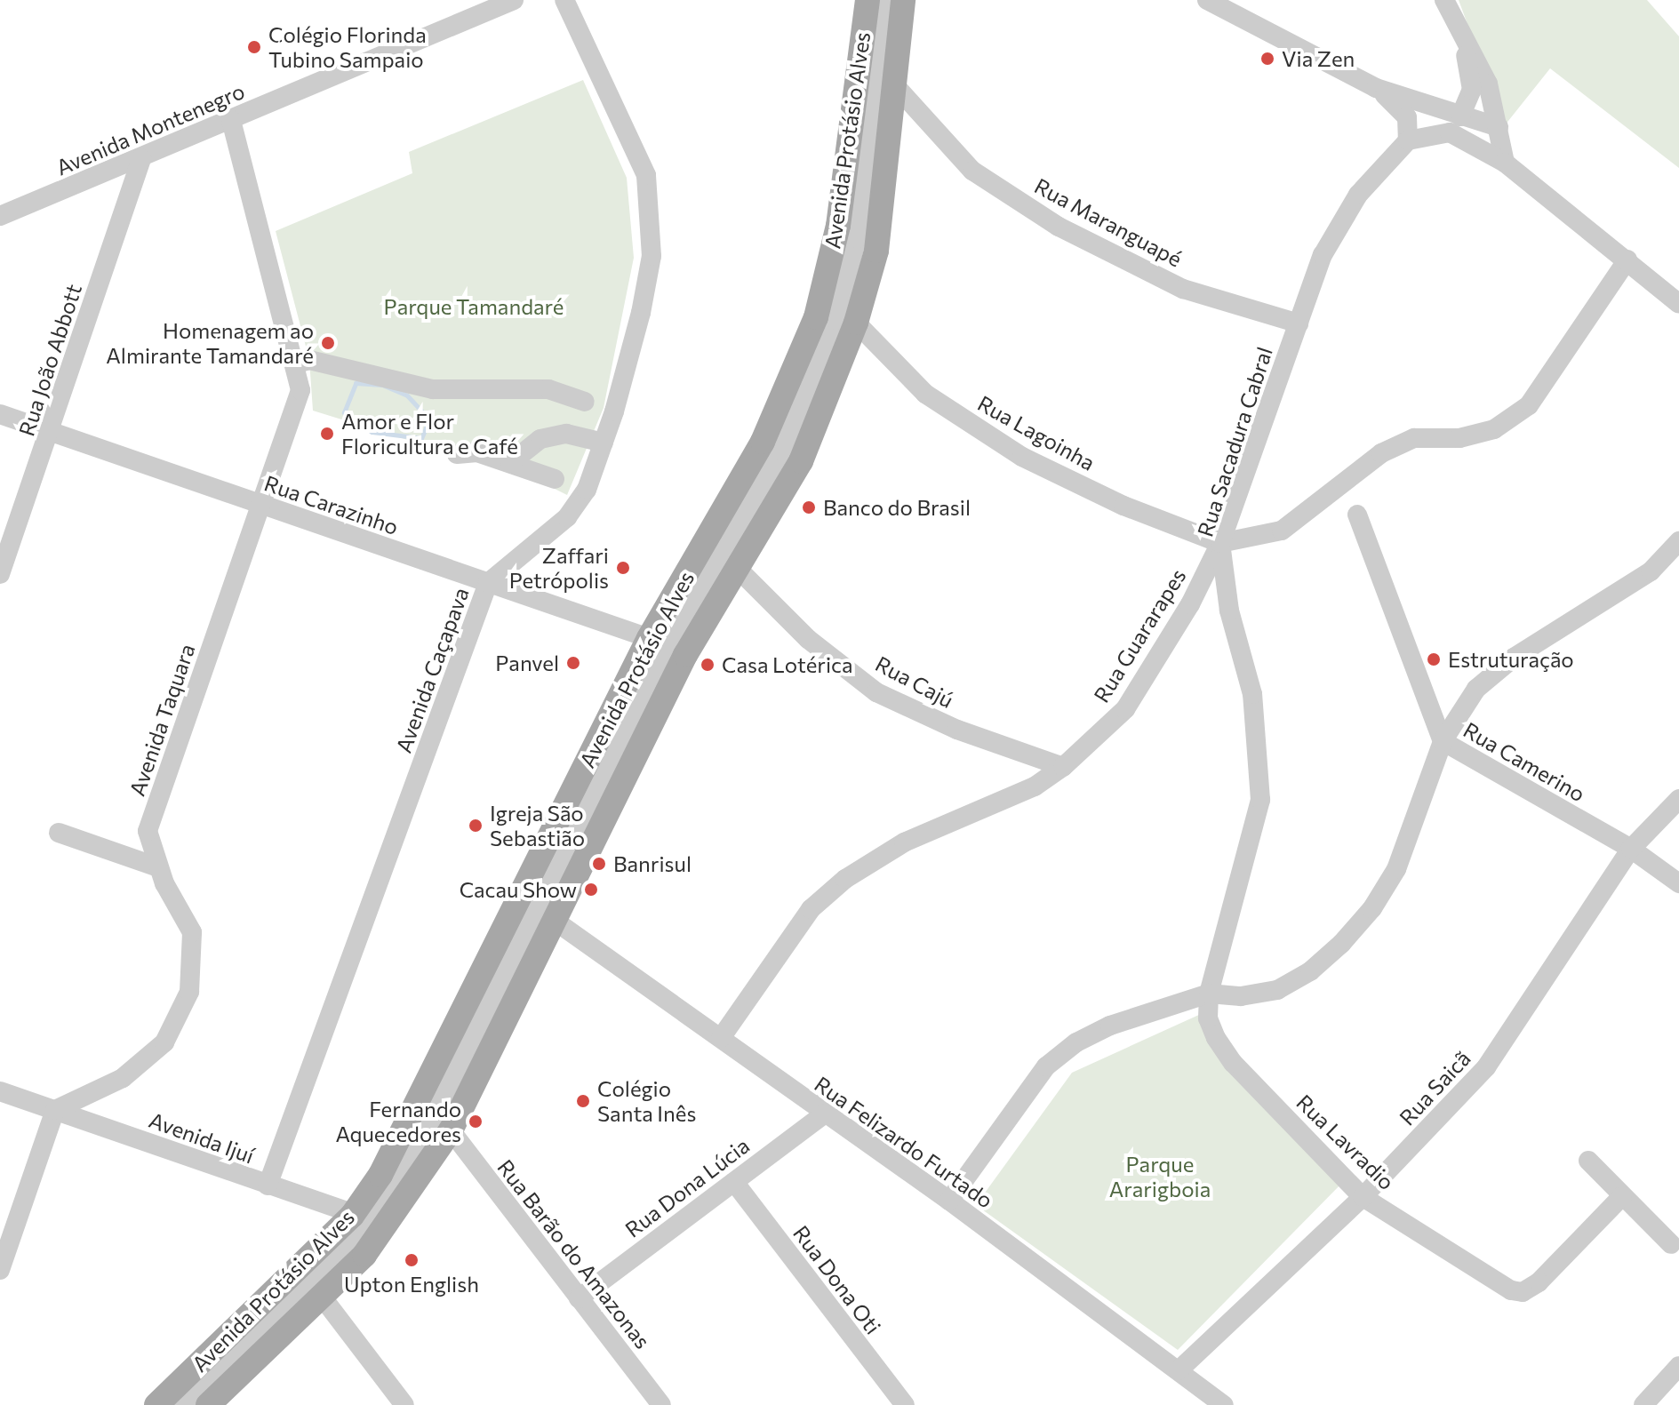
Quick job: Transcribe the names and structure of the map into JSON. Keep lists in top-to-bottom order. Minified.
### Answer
{"streets":{"main road":["Avenida Protásio Alves"],"street":["Avenida Montenegro","Rua Maranguapé","Rua João Abbott","Rua Lagoinha","Rua Sacadura Cabral","Rua Carazinho","Rua Guararapes","Avenida Caçapava","Rua Cajú","Avenida Taquara","Rua Camerino","Rua Saicã","Avenida Ijuí","Rua Felizardo Furtado","Rua Lavradio","Rua Dona Lúcia","Rua Barão do Amazonas","Rua Dona Oti"]},"crossings":[["Avenida Montenegro","Rua João Abbott"],["Avenida Montenegro","Avenida Taquara"],["Avenida Protásio Alves","Rua Maranguapé"],["Avenida Protásio Alves","Rua Lagoinha"],["Avenida Protásio Alves","Rua Carazinho"],["Avenida Protásio Alves","Rua Cajú"],["Avenida Protásio Alves","Avenida Ijuí"],["Avenida Protásio Alves","Rua Felizardo Furtado"],["Avenida Protásio Alves","Rua Barão do Amazonas"],["Rua Maranguapé","Rua Sacadura Cabral"],["Rua João Abbott","Rua Carazinho"],["Rua Lagoinha","Rua Sacadura Cabral"],["Rua Lagoinha","Rua Guararapes"],["Rua Sacadura Cabral","Rua Guararapes"],["Rua Sacadura Cabral","Rua Lavradio"],["Rua Carazinho","Avenida Caçapava"],["Rua Carazinho","Avenida Taquara"],["Rua Guararapes","Rua Cajú"],["Rua Guararapes","Rua Felizardo Furtado"],["Avenida Caçapava","Avenida Ijuí"],["Avenida Taquara","Avenida Ijuí"],["Rua Camerino","Rua Saicã"],["Rua Saicã","Rua Felizardo Furtado"],["Rua Saicã","Rua Lavradio"],["Rua Felizardo Furtado","Rua Dona Lúcia"],["Rua Dona Lúcia","Rua Barão do Amazonas"],["Rua Dona Lúcia","Rua Dona Oti"]],"parks":["Parque Tamandaré","Parque Ararigboia"],"places":["Colégio Florinda Tubino Sampaio","Via Zen","Homenagem ao Almirante Tamandaré","Amor e Flor Floricultura e Café","Banco do Brasil","Zaffari Petrópolis","Estruturação","Panvel","Casa Lotérica","Igreja São Sebastião","Banrisul","Cacau Show","Colégio Santa Inês","Fernando Aquecedores","Upton English"]}
